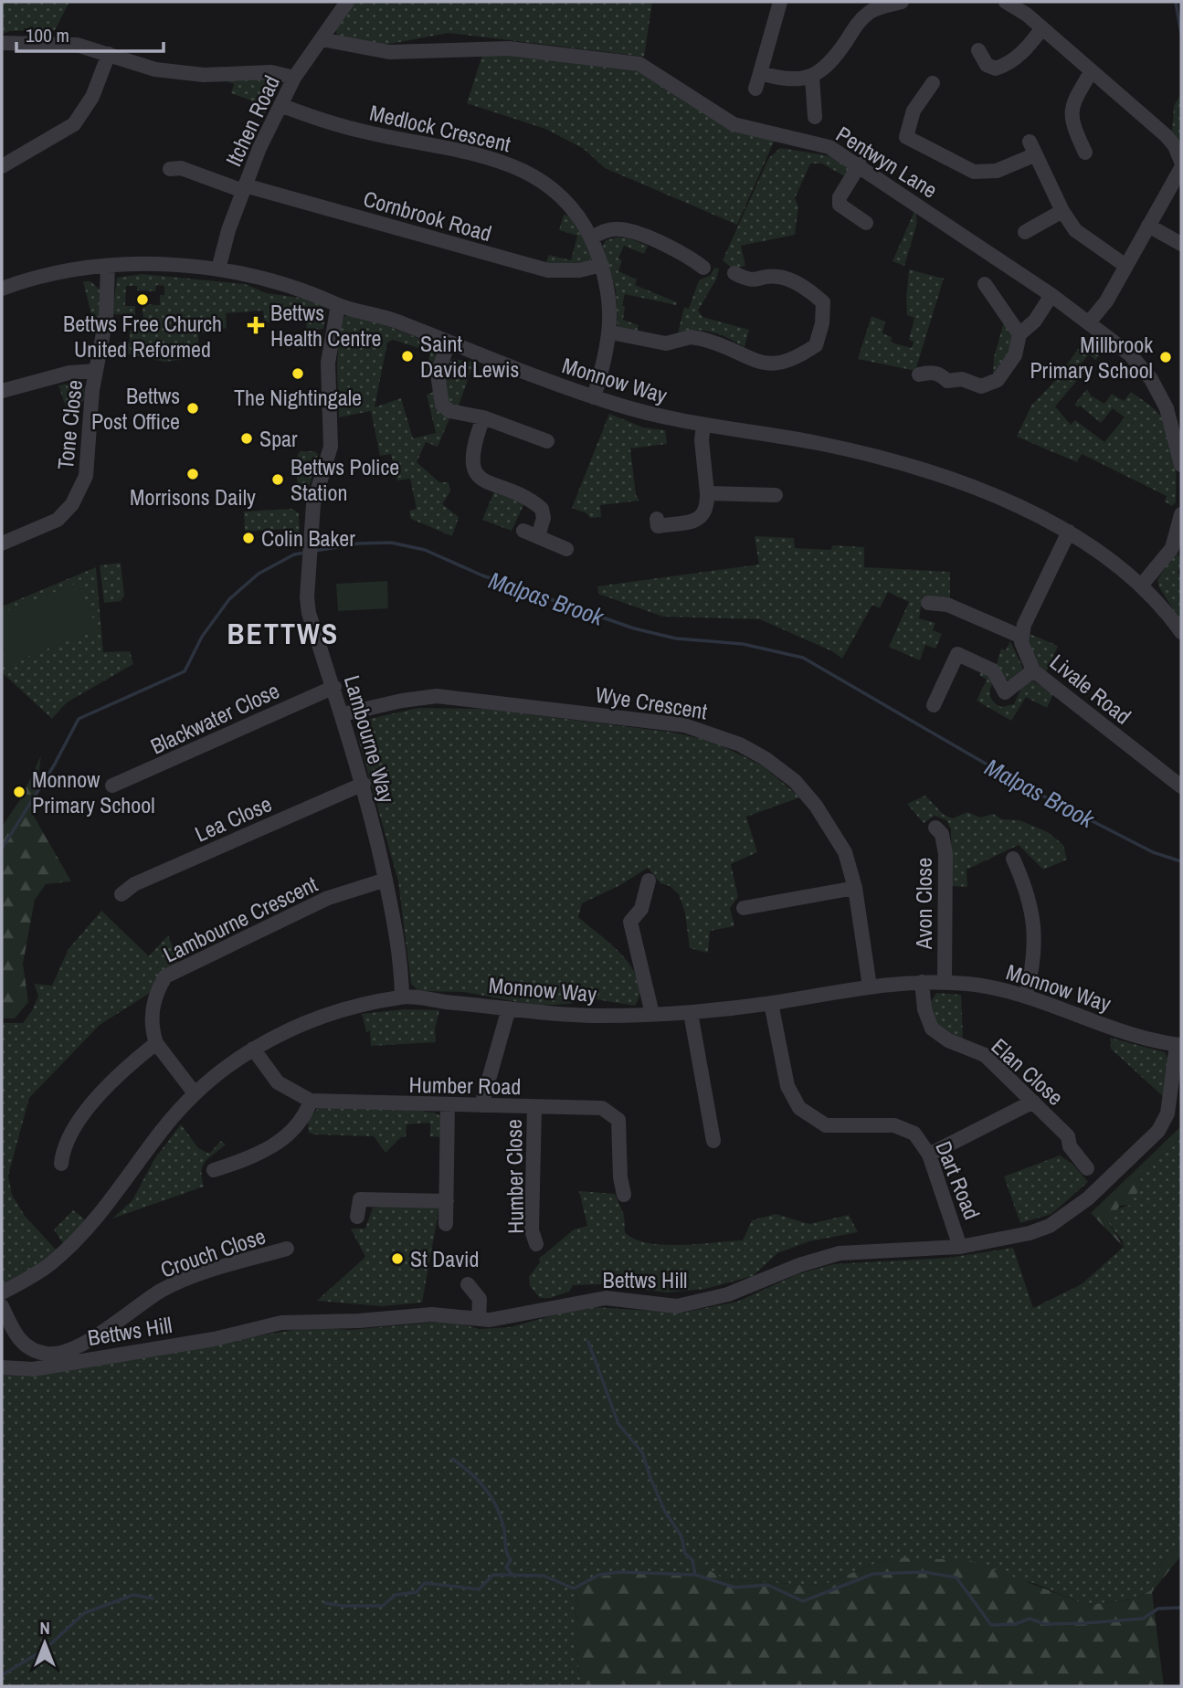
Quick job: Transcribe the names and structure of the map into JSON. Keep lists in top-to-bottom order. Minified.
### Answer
{"streets":{"street":["Itchen Road","Medlock Crescent","Pentwyn Lane","Cornbrook Road","Monnow Way","Tone Close","Livale Road","Wye Crescent","Blackwater Close","Lambourne Way","Lea Close","Avon Close","Lambourne Crescent","Elan Close","Humber Road","Humber Close","Dart Road","Crouch Close","Bettws Hill"]},"crossings":[["Itchen Road","Medlock Crescent"],["Itchen Road","Pentwyn Lane"],["Itchen Road","Cornbrook Road"],["Itchen Road","Monnow Way"],["Medlock Crescent","Cornbrook Road"],["Medlock Crescent","Monnow Way"],["Monnow Way","Tone Close"],["Monnow Way","Wye Crescent"],["Monnow Way","Lambourne Way"],["Monnow Way","Avon Close"],["Monnow Way","Elan Close"],["Monnow Way","Humber Road"],["Monnow Way","Dart Road"],["Monnow Way","Bettws Hill"],["Wye Crescent","Lambourne Way"],["Blackwater Close","Lambourne Way"],["Lambourne Way","Lea Close"],["Lambourne Way","Lambourne Crescent"],["Humber Road","Humber Close"],["Dart Road","Bettws Hill"]],"districts":["BETTWS"],"water":["Malpas Brook"],"places":{"other":["Bettws Free Church United Reformed","Saint David Lewis","Millbrook Primary School","The Nightingale","Bettws Post Office","Spar","Morrisons Daily","Bettws Police Station","Colin Baker","Monnow Primary School","St David"],"health":["Bettws Health Centre"]},"scale_bar":"100 m","north":"top"}
